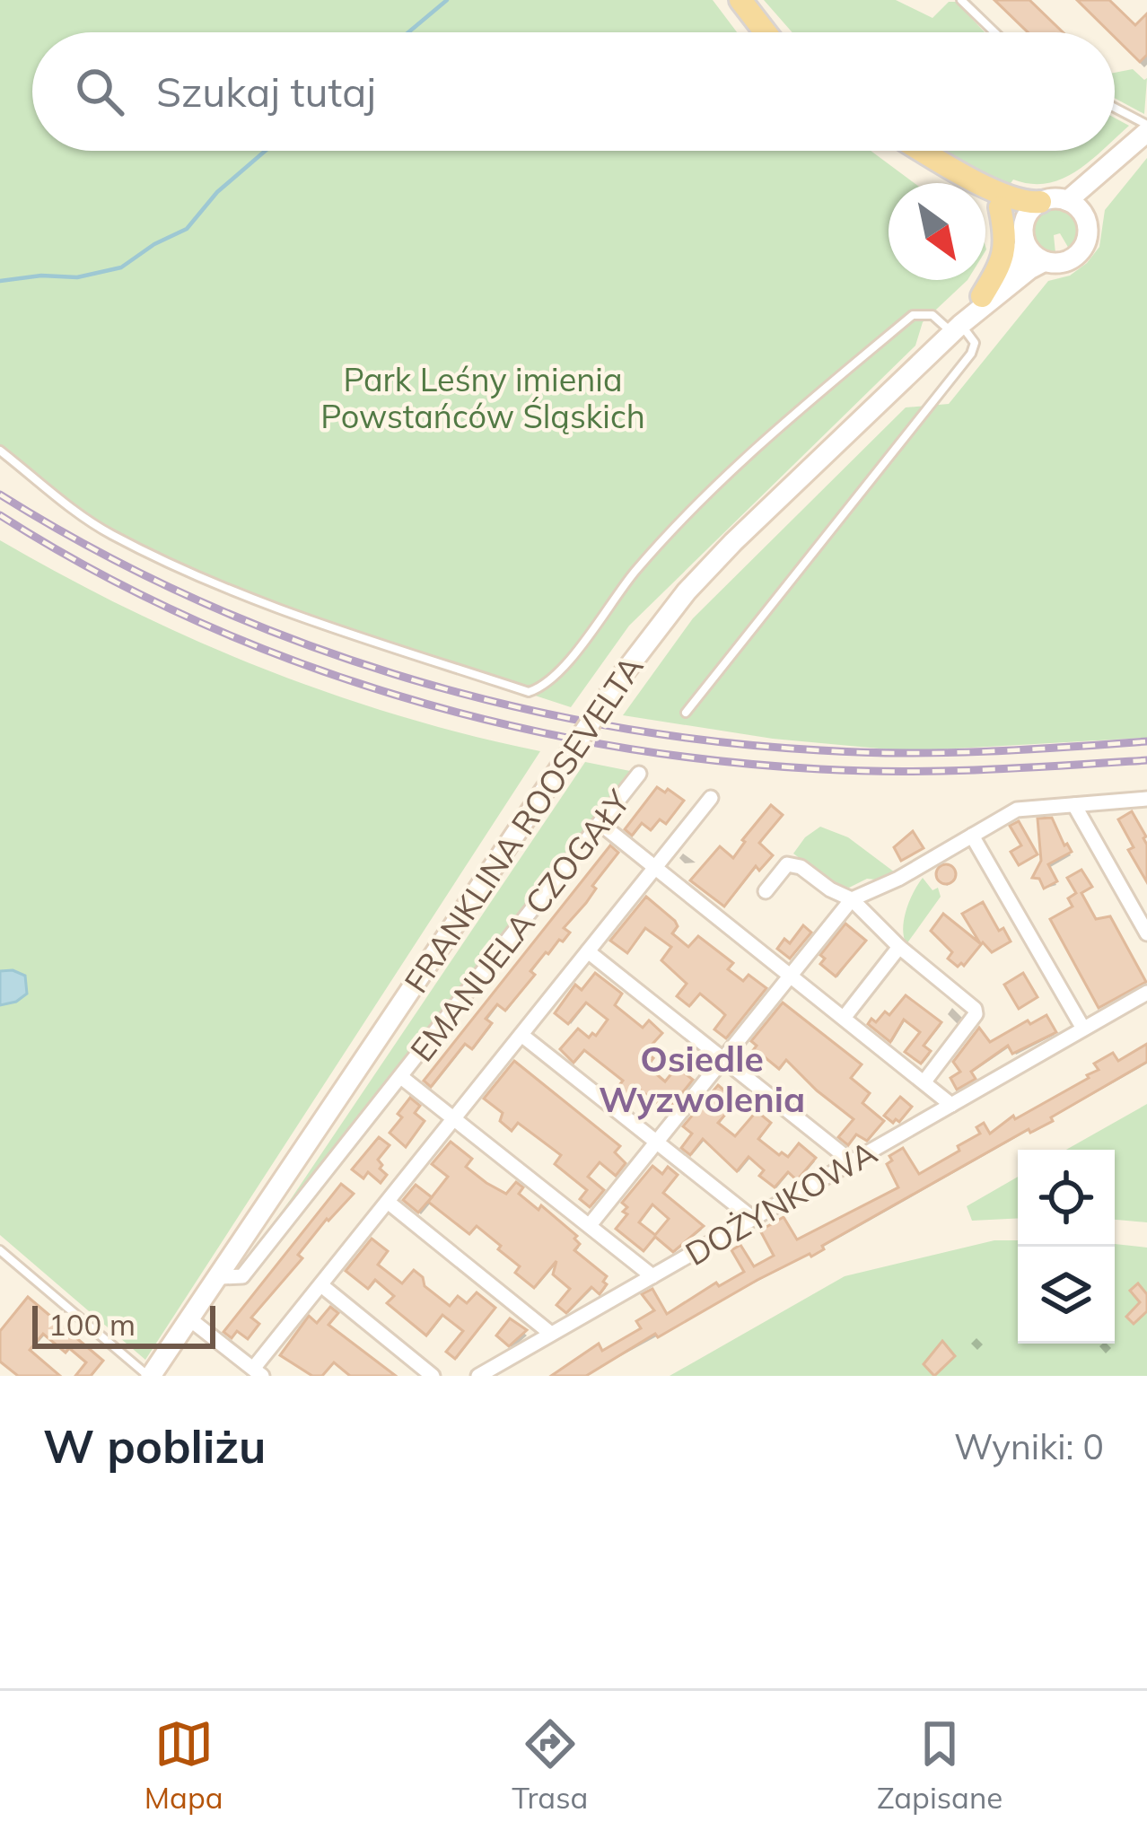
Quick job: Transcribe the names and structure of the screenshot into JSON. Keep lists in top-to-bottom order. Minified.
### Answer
{"streets":{"street":["FRANKLINA ROOSEVELTA","EMANUELA CZOGAŁY","DOŻYNKOWA"]},"crossings":[["FRANKLINA ROOSEVELTA","EMANUELA CZOGAŁY"],["EMANUELA CZOGAŁY","DOŻYNKOWA"]],"districts":["Osiedle Wyzwolenia"],"parks":["Park Leśny imienia Powstańców Śląskich"],"scale_bar":"100 m","north":"bottom right","page":{"search":"Szukaj tutaj","scale":"100 m","heading":["W pobliżu","Wyniki: 0"],"nav":["Mapa","Trasa","Zapisane"]}}
